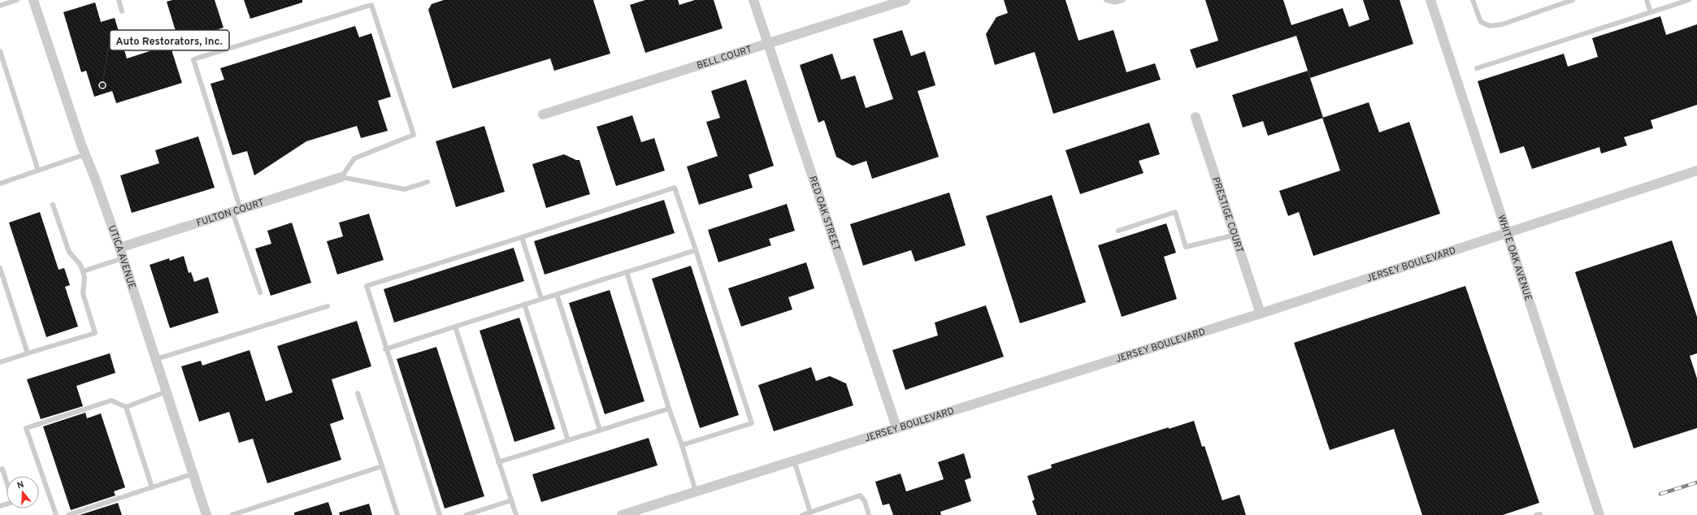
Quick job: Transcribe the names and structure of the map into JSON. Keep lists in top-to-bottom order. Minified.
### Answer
{"streets":{"street":["BELL COURT","FULTON COURT","RED OAK STREET","PRESTIGE COURT","UTICA AVENUE","WHITE OAK AVENUE","JERSEY BOULEVARD"]},"crossings":[["BELL COURT","RED OAK STREET"],["FULTON COURT","UTICA AVENUE"],["RED OAK STREET","JERSEY BOULEVARD"],["PRESTIGE COURT","JERSEY BOULEVARD"],["WHITE OAK AVENUE","JERSEY BOULEVARD"]],"places":["Auto Restorators, Inc."],"north":"top"}
